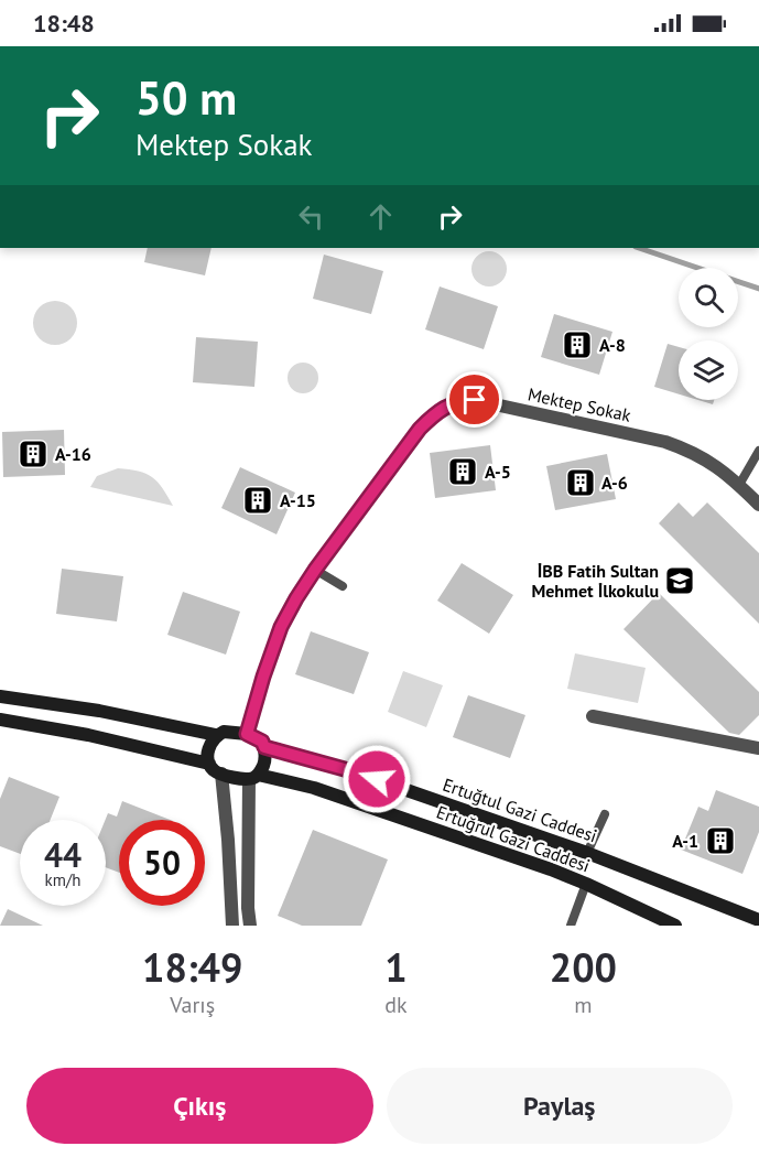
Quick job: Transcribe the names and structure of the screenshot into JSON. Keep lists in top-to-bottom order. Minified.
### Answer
{"streets":{"main road":["Ertuğtul Gazi Caddesi","Ertuğrul Gazi Caddesi"],"street":["Mektep Sokak"]},"crossings":[["Mektep Sokak","Ertuğtul Gazi Caddesi"],["Mektep Sokak","Ertuğrul Gazi Caddesi"],["Ertuğtul Gazi Caddesi","Ertuğrul Gazi Caddesi"]],"places":{"building":["A-8","A-16","A-5","A-6","A-15","A-1"],"school or university":["İBB Fatih Sultan Mehmet İlkokulu"]},"page":{"status":"18:48","turn":["50 m","Mektep Sokak"],"speed":"44 km/h","limit":"50","eta":["18:49","Varış","1","dk","200","m"],"buttons":["Çıkış","Paylaş"]}}
